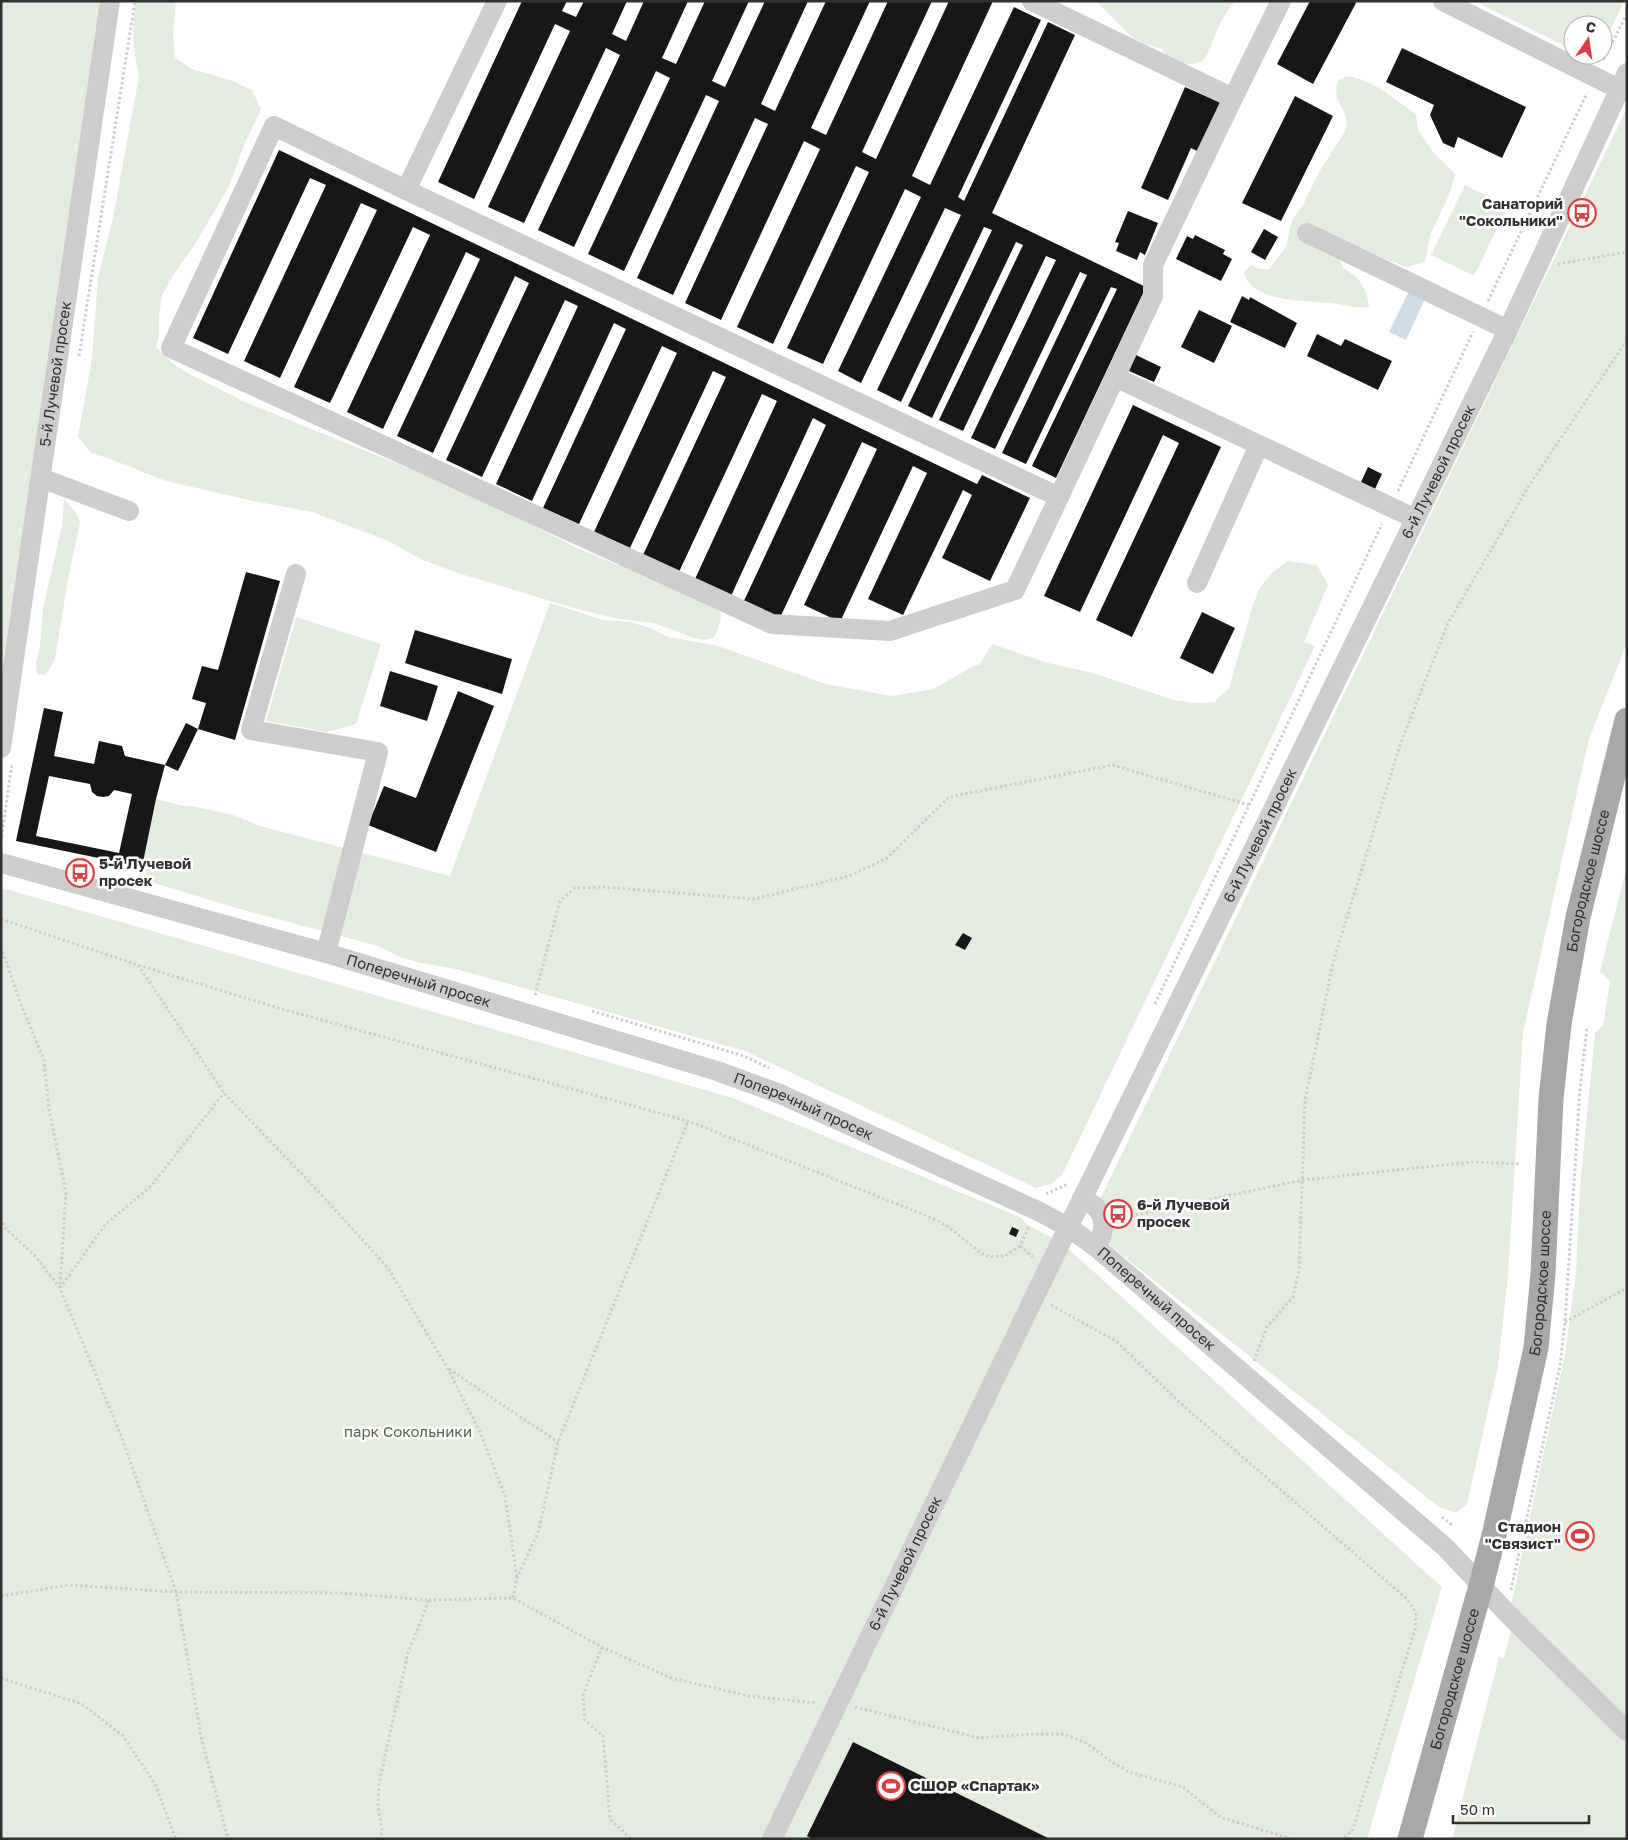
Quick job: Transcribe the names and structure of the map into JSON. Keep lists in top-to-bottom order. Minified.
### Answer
{"streets":{"main road":["Богородское шоссе"],"street":["5-й Лучевой просек","6-й Лучевой просек","Поперечный просек"]},"crossings":[["6-й Лучевой просек","Поперечный просек"],["Богородское шоссе","Поперечный просек"]],"parks":["парк Сокольники"],"places":{"bus stop":["Санаторий \"Сокольники\"","5-й Лучевой просек","6-й Лучевой просек"],"sports":["Стадион \"Связист\"","СШОР «Спартак»"]},"scale_bar":"50 m","north":"top"}
